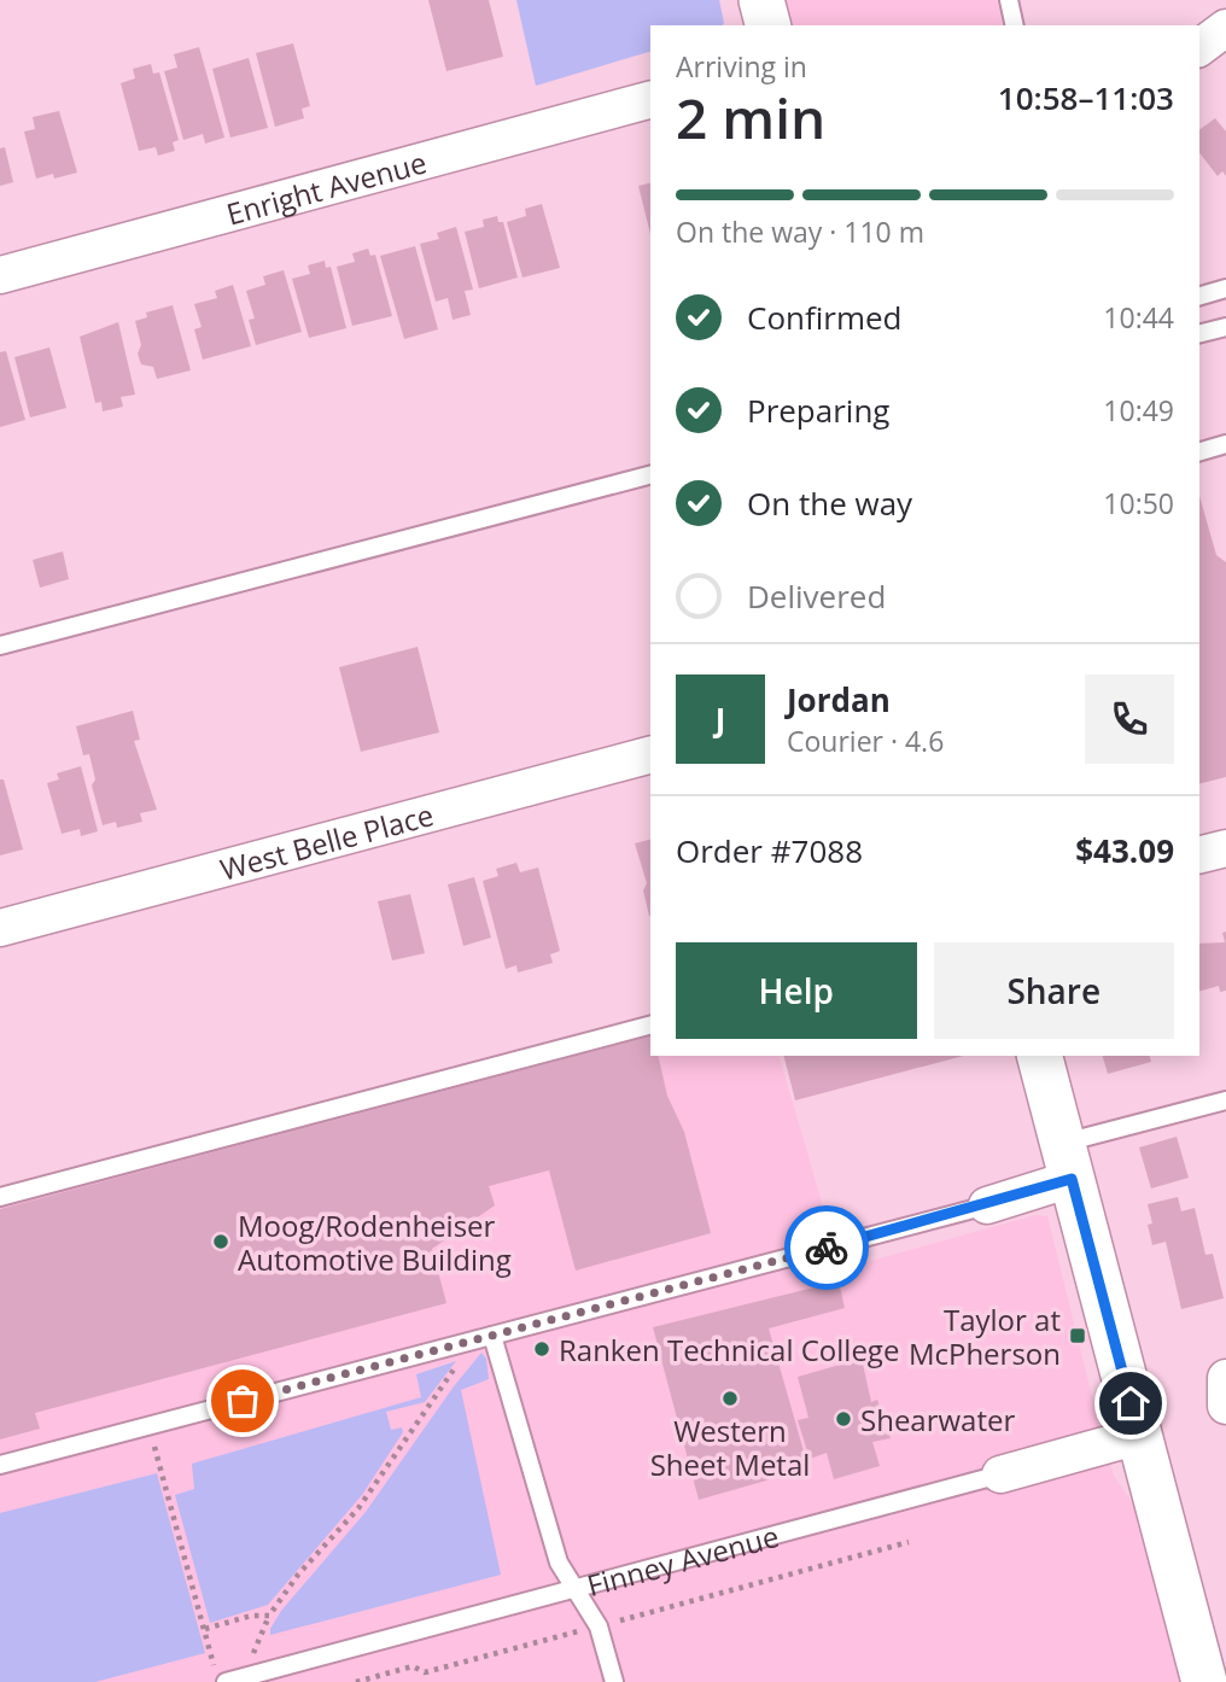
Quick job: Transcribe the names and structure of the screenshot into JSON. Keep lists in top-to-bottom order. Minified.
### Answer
{"streets":{"street":["Enright Avenue","West Belle Place","Finney Avenue"]},"places":{"other":["Moog/Rodenheiser Automotive Building","Ranken Technical College","Western Sheet Metal","Shearwater"],"transit":["Taylor at McPherson"]},"page":{"heading":["2 min","Arriving in","10:58–11:03"],"panel":["Jordan","Courier · 4.6","Order #7088","$43.09"],"bar":"On the way · 110 m","list":[["Confirmed","10:44"],["Preparing","10:49"],["On the way","10:50"],"Delivered"],"round":"J","buttons":["Help","Share"]}}
